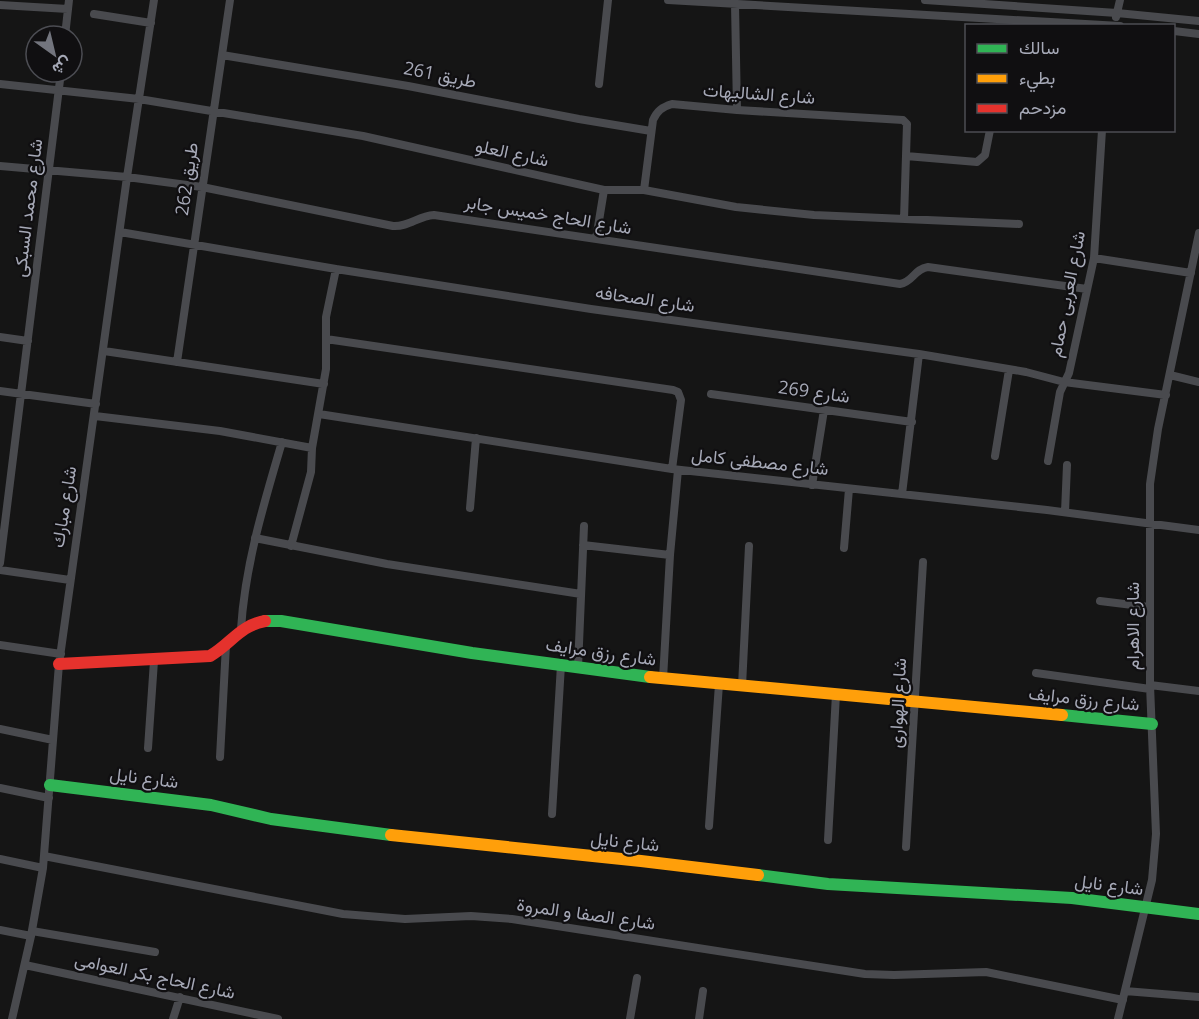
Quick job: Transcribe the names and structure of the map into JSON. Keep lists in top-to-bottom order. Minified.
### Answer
{"streets":{"street":["طريق 261","شارع الشاليهات","شارع العلو","طريق 262","شارع محمد السبكى","شارع الحاج خميس جابر","شارع العربى حمام","شارع الصحافه","شارع 269","شارع مصطفى كامل","شارع مبارك","شارع الاهرام","شارع رزق مرايف","شارع الهوارى","شارع نايل","شارع الصفا و المروة","شارع الحاج بكر العوامى"]},"crossings":[["طريق 261","شارع الشاليهات"],["طريق 261","طريق 262"],["شارع الشاليهات","شارع العلو"],["شارع العلو","طريق 262"],["شارع العلو","شارع محمد السبكى"],["شارع العلو","شارع مبارك"],["طريق 262","شارع الحاج خميس جابر"],["طريق 262","شارع الصحافه"],["شارع محمد السبكى","شارع الحاج خميس جابر"],["شارع الحاج خميس جابر","شارع العربى حمام"],["شارع الحاج خميس جابر","شارع مبارك"],["شارع العربى حمام","شارع الصحافه"],["شارع الصحافه","شارع مبارك"],["شارع الصحافه","شارع الاهرام"],["شارع مصطفى كامل","شارع الاهرام"],["شارع مبارك","شارع نايل"],["شارع مبارك","شارع الصفا و المروة"],["شارع مبارك","شارع الحاج بكر العوامى"],["شارع الاهرام","شارع رزق مرايف"],["شارع الاهرام","شارع نايل"],["شارع الاهرام","شارع الصفا و المروة"],["شارع رزق مرايف","شارع الهوارى"]],"legend":["سالك","بطيء","مزدحم"],"north":"bottom right"}
